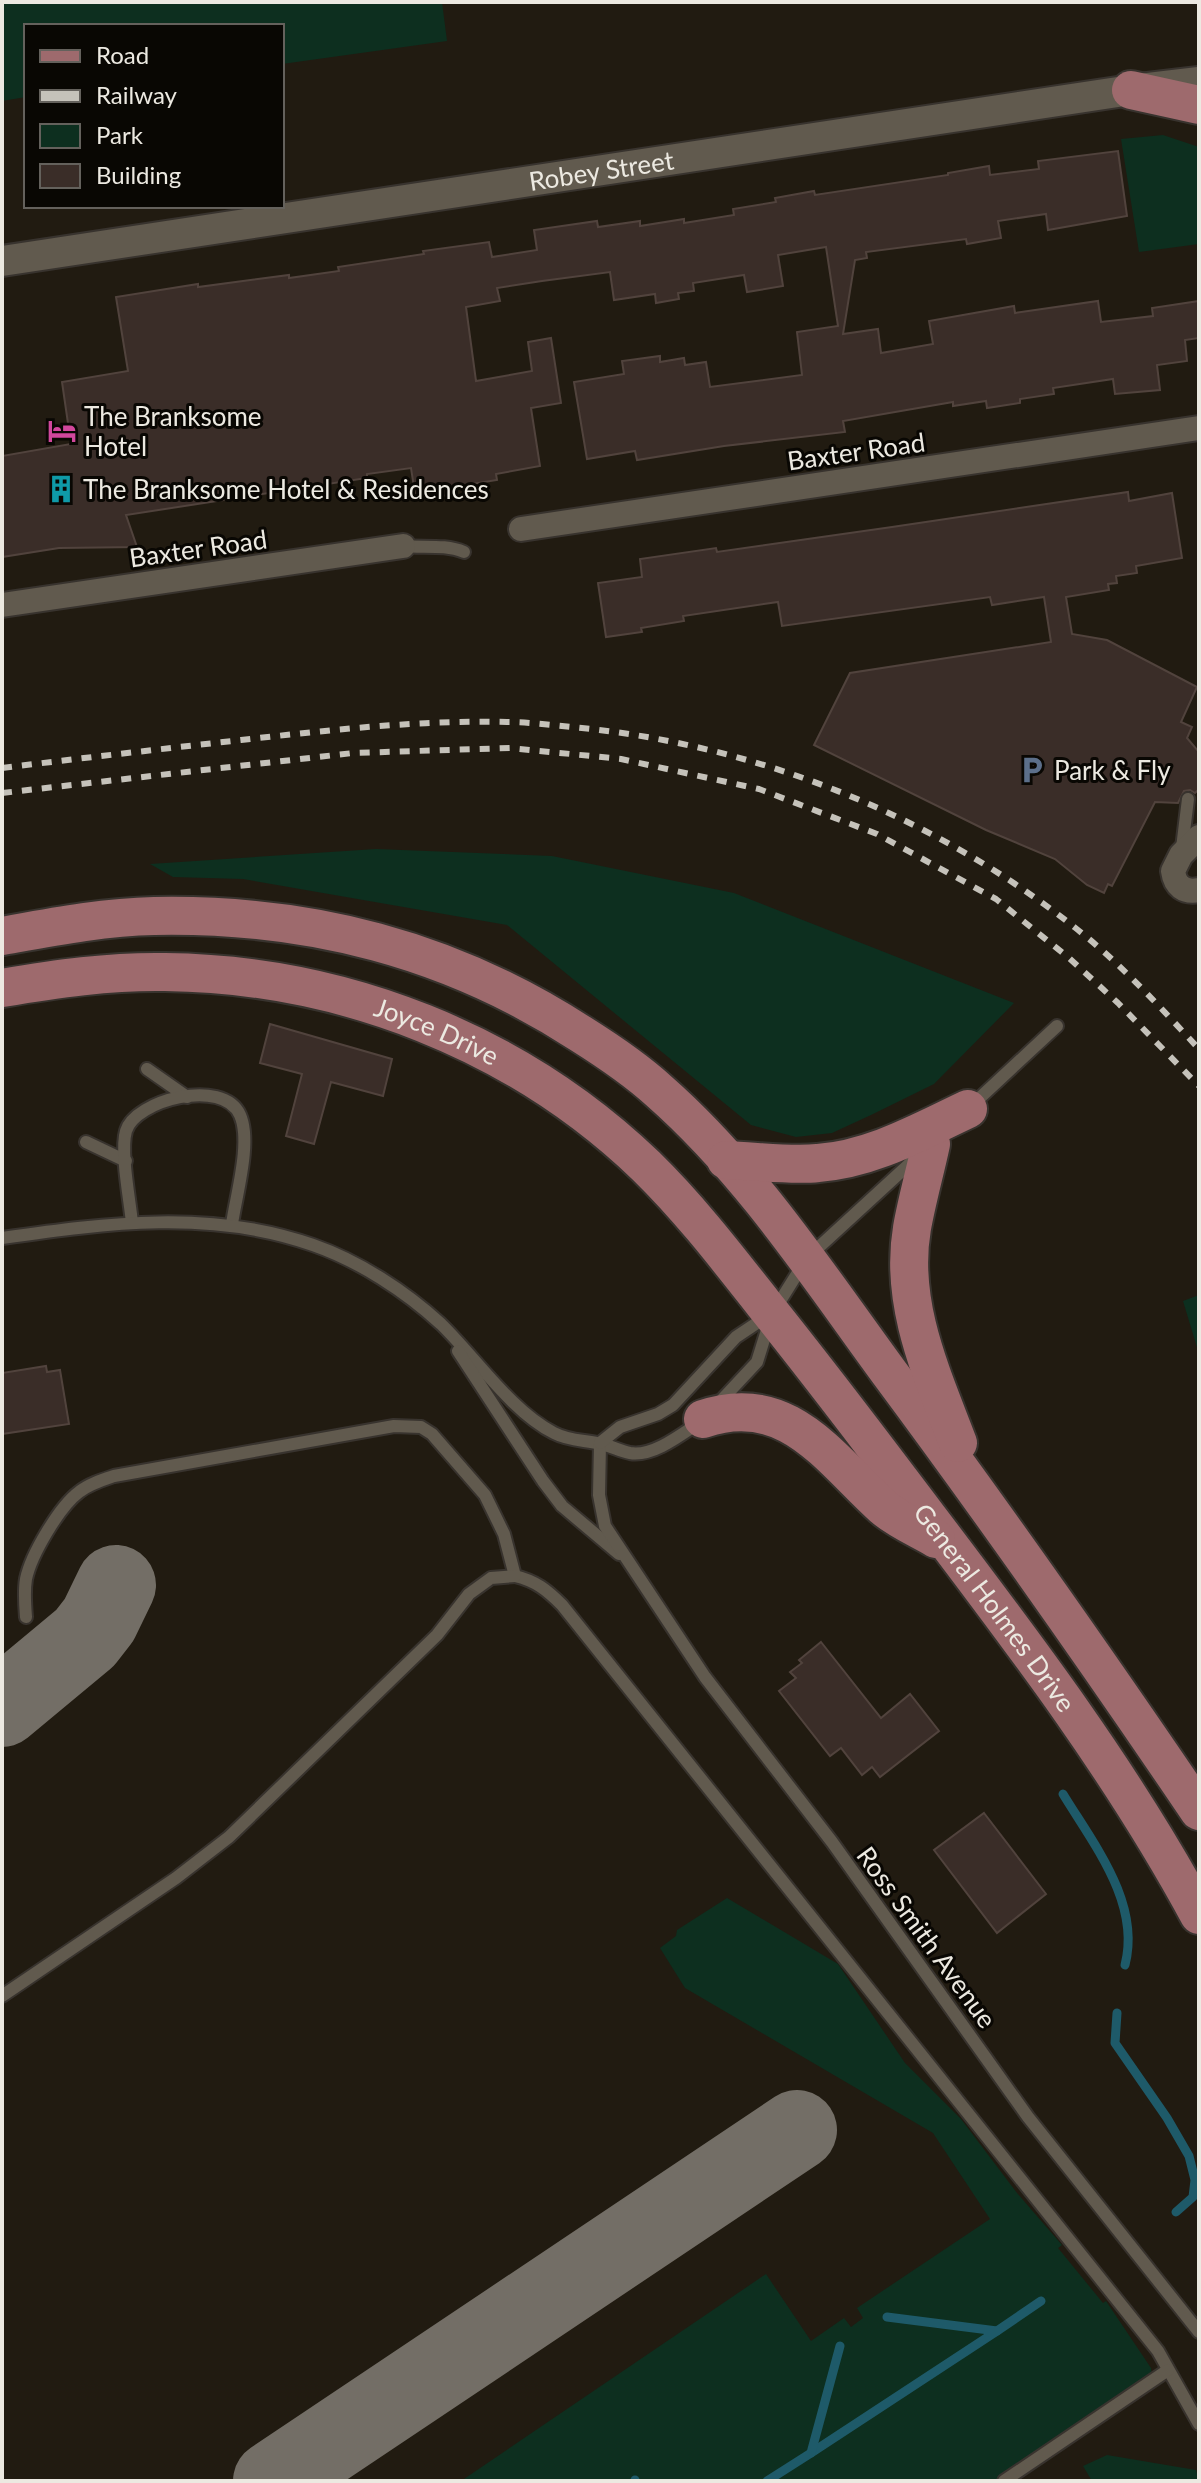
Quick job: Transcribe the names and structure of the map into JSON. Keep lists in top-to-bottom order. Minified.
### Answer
{"streets":{"main road":["Joyce Drive","General Holmes Drive"],"street":["Robey Street","Baxter Road"],"lane":["Ross Smith Avenue"]},"crossings":[["Joyce Drive","General Holmes Drive"],["Joyce Drive","Ross Smith Avenue"],["General Holmes Drive","Ross Smith Avenue"]],"places":{"hotel":["The Branksome Hotel"],"building":["The Branksome Hotel & Residences"],"parking":["Park & Fly"]},"legend":["Road","Railway","Park","Building"]}
